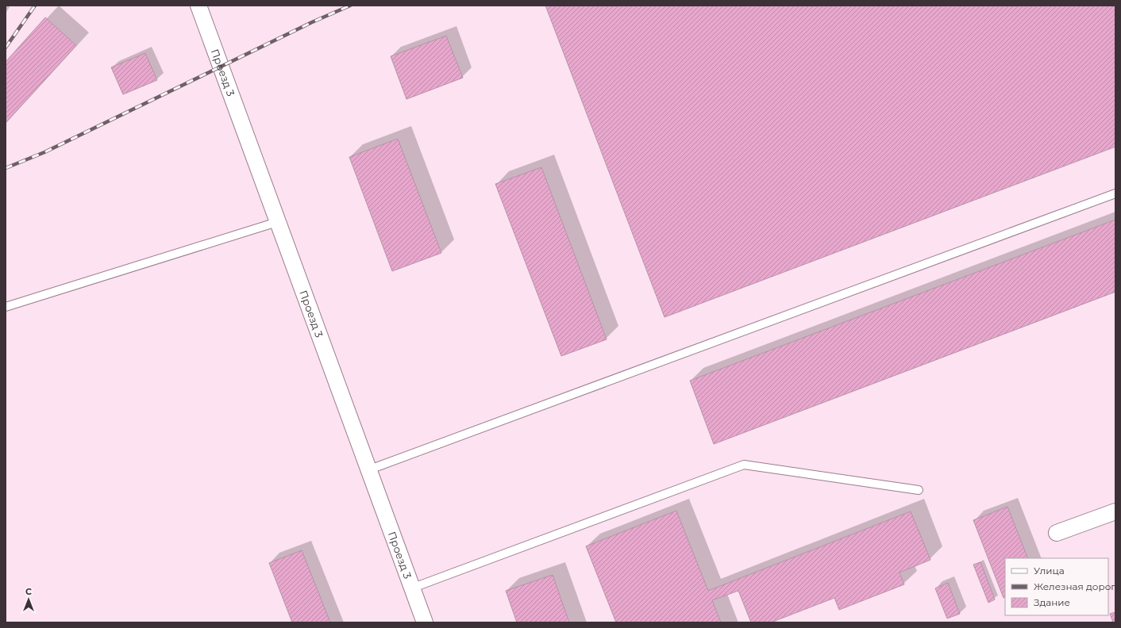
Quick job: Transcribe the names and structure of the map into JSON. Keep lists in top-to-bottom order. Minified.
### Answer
{"streets":{"street":["Проезд 3"]},"legend":["Улица","Железная дорога","Здание"],"north":"top"}
